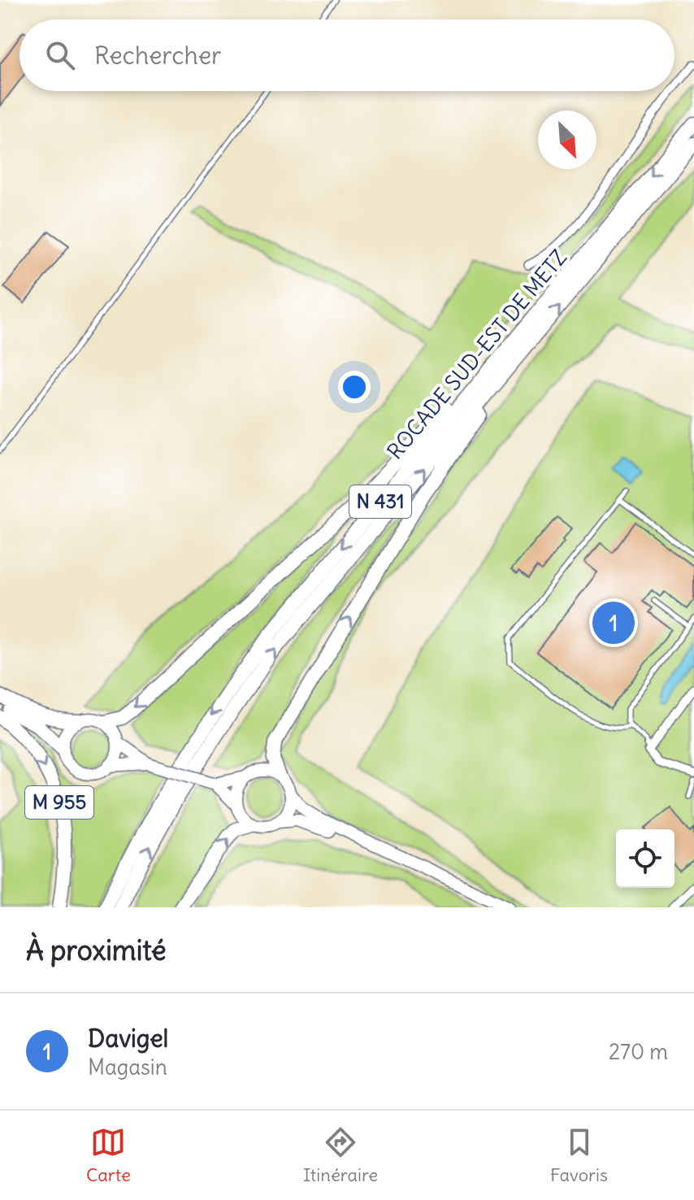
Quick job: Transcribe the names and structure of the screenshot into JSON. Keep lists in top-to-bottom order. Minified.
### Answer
{"streets":{"highway":["ROCADE SUD-EST DE METZ","N 431","M 955"]},"north":"bottom right","page":{"search":"Rechercher","pins":"1","heading":"À proximité","list":[{"mark":"1","name":"Davigel","note":"Magasin","value":"270 m"}],"nav":["Carte","Itinéraire","Favoris"]}}
